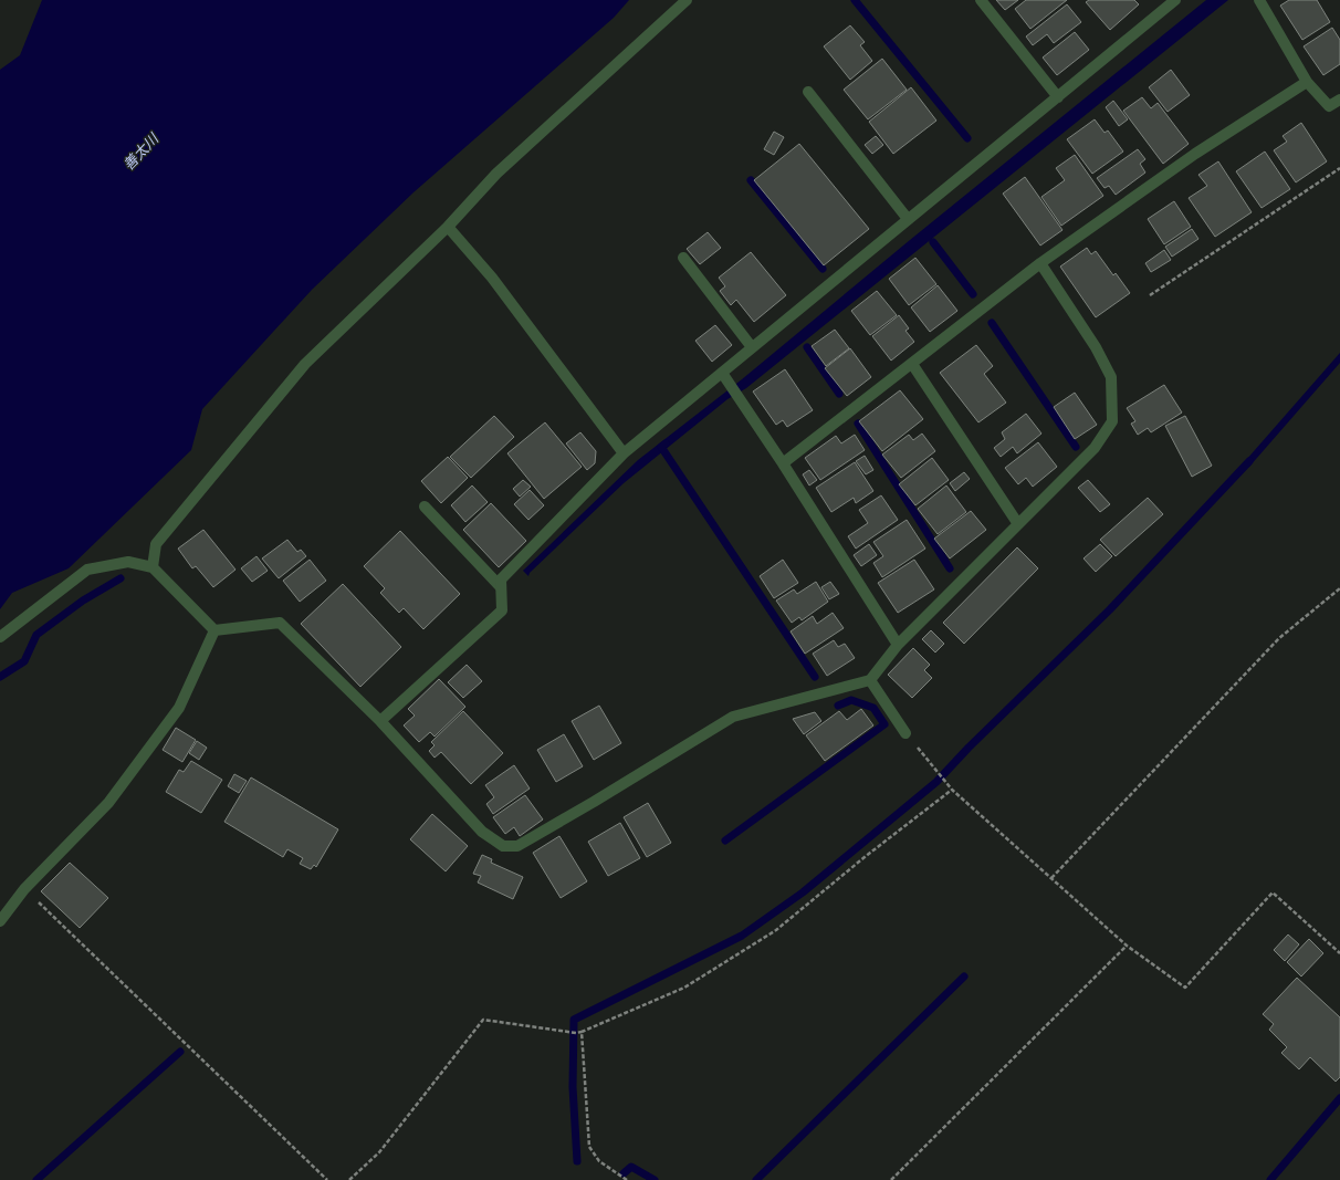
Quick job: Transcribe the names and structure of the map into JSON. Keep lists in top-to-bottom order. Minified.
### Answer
{"water":["善太川"]}
